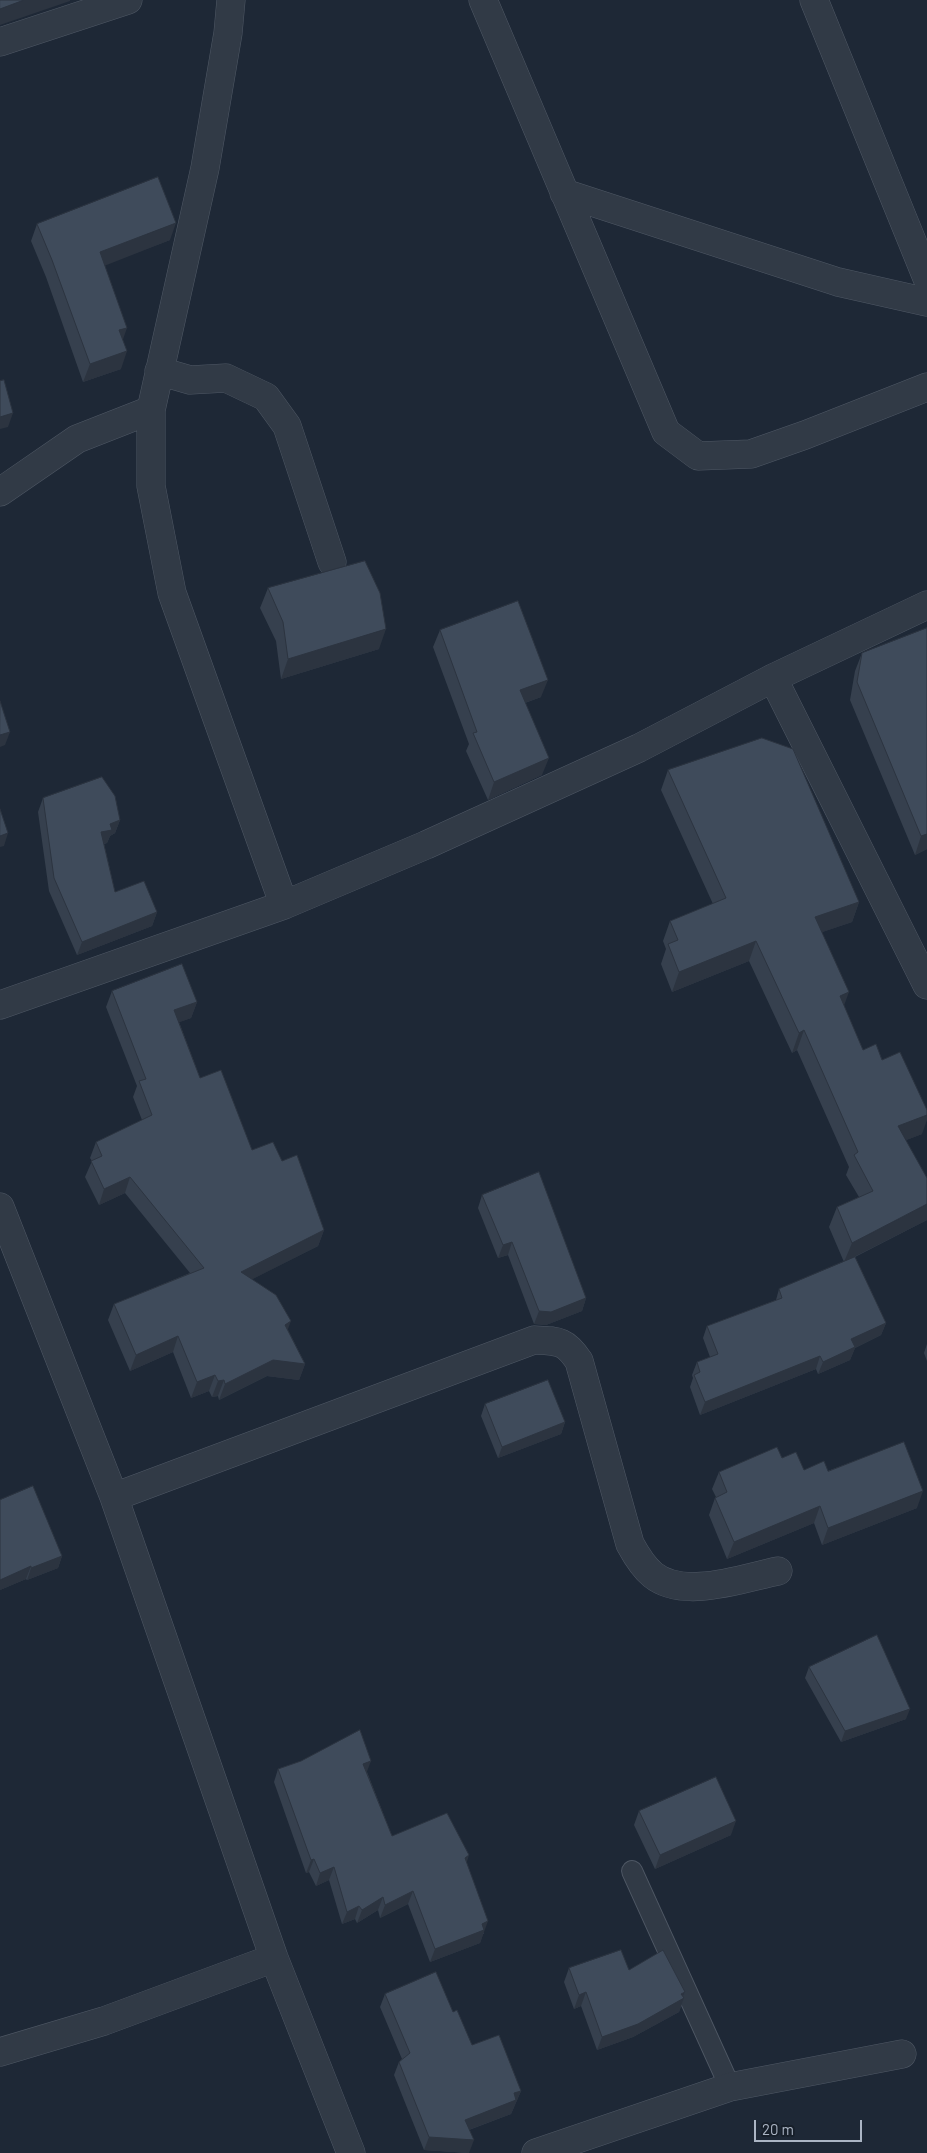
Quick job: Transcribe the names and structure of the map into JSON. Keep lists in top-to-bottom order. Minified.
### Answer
{"scale_bar":"20 m"}
